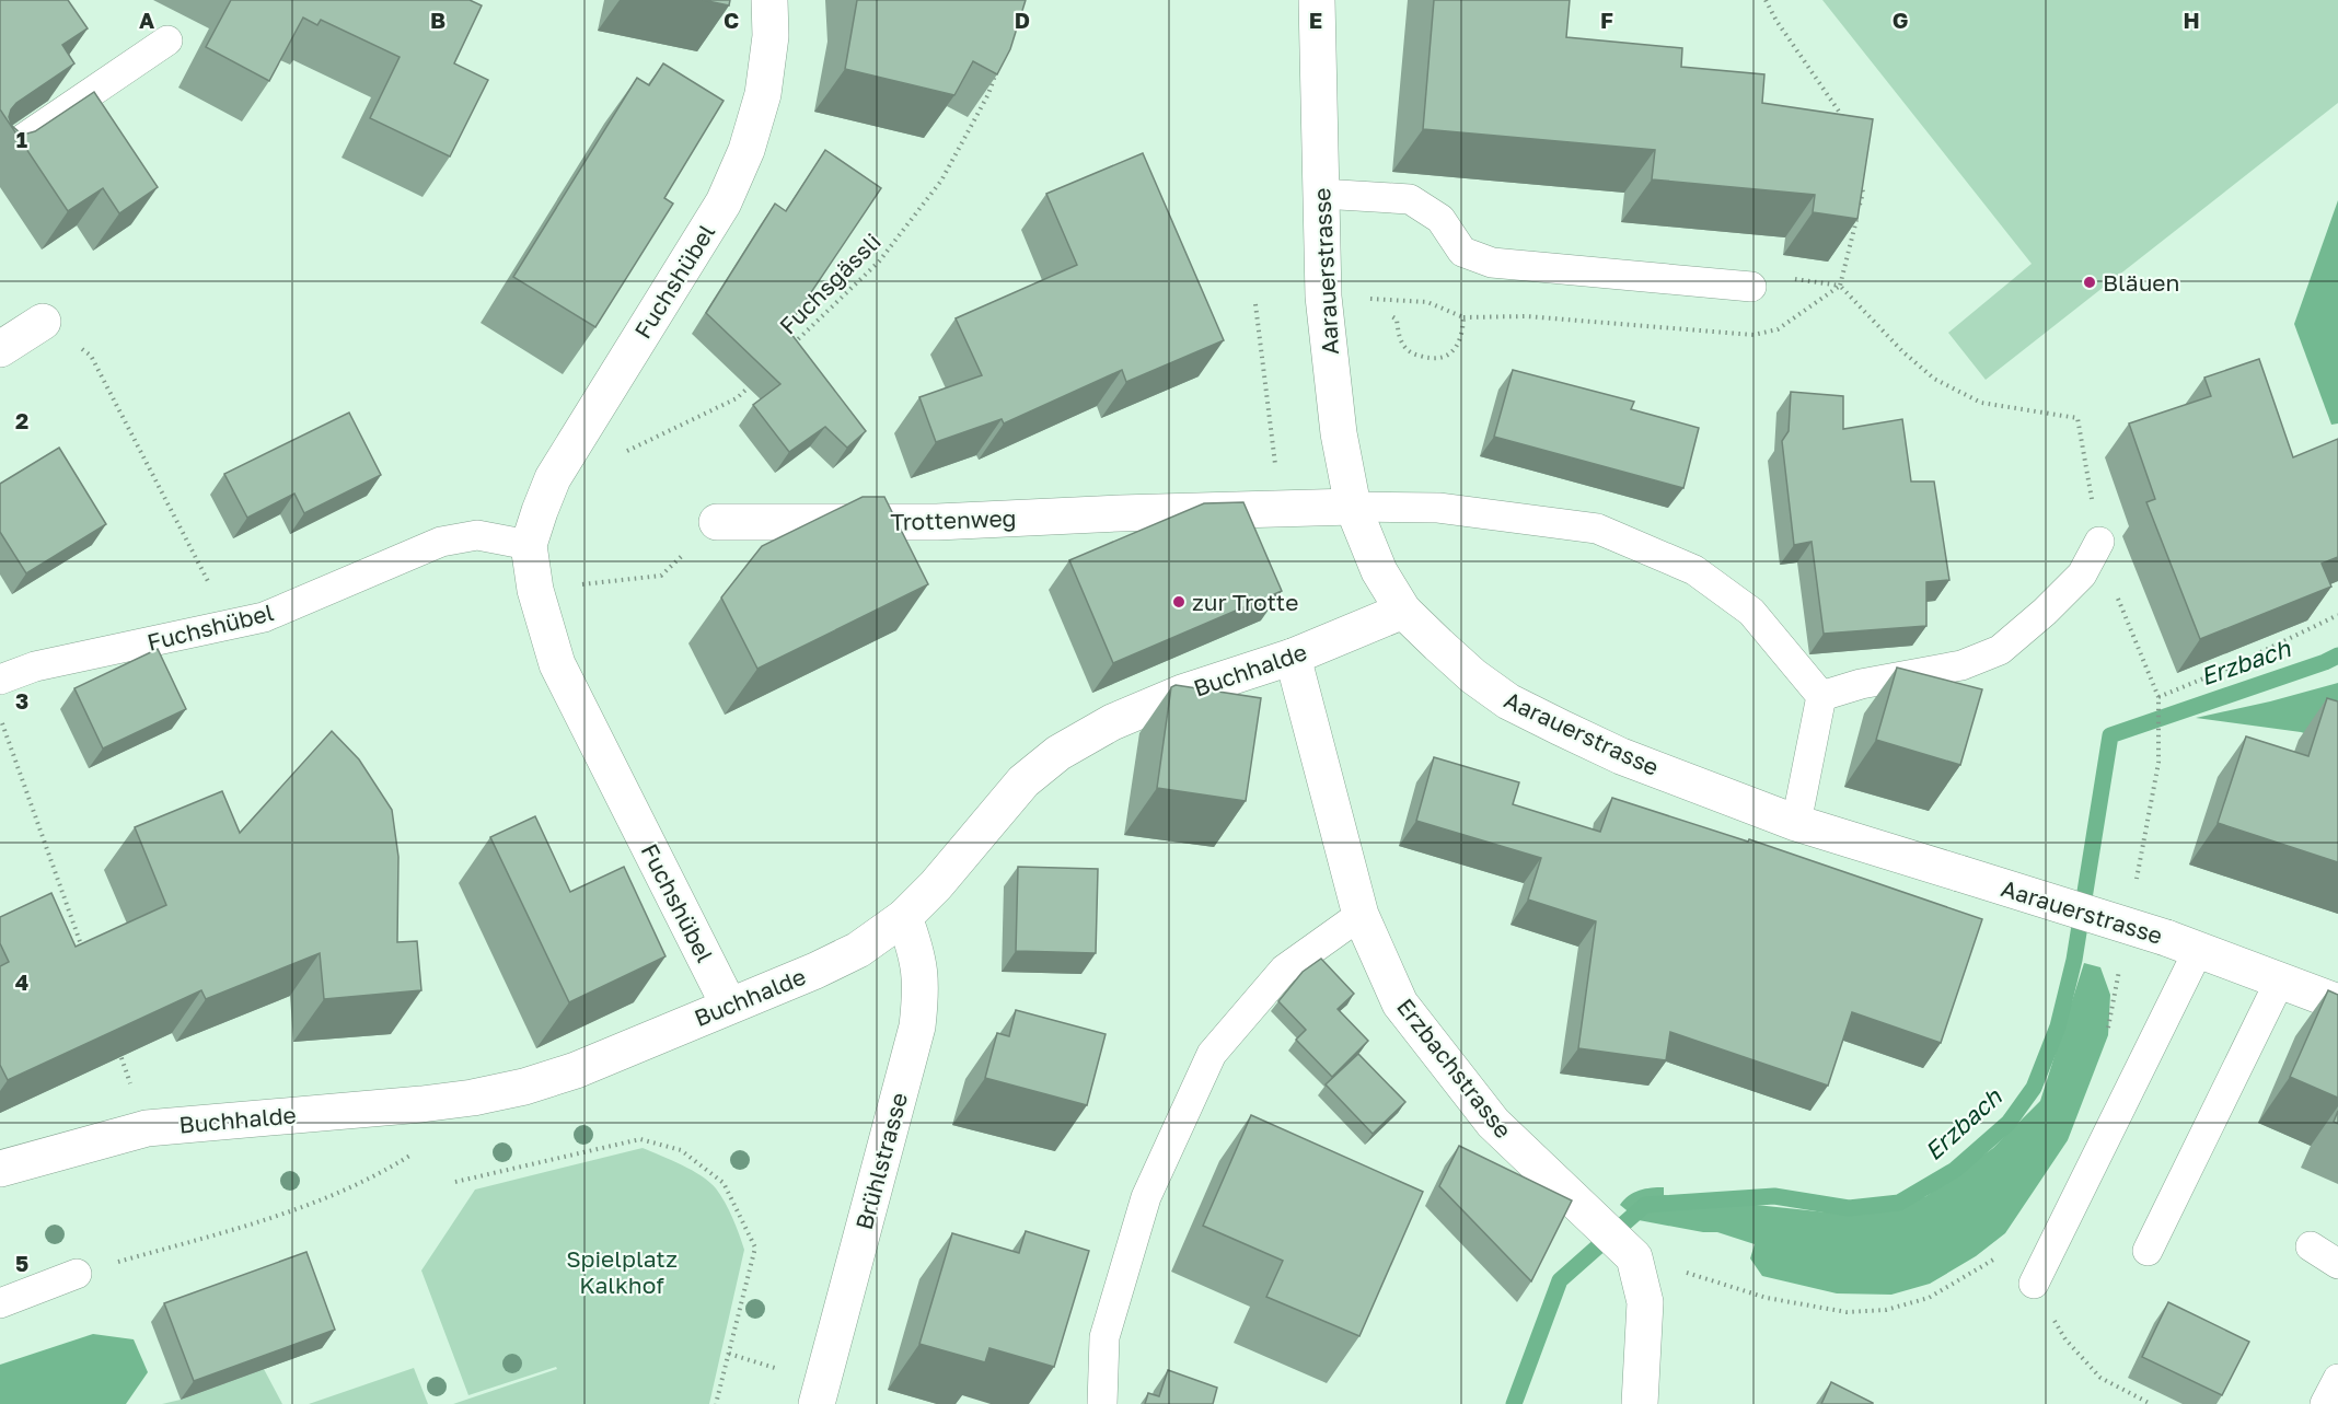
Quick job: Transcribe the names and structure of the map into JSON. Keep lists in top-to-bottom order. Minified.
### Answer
{"streets":{"street":["Aarauerstrasse","Fuchshübel","Trottenweg","Buchhalde","Erzbachstrasse","Brühlstrasse"],"path":["Fuchsgässli"]},"crossings":[["Aarauerstrasse","Trottenweg"],["Aarauerstrasse","Buchhalde"],["Fuchshübel","Buchhalde"],["Buchhalde","Erzbachstrasse"],["Buchhalde","Brühlstrasse"]],"water":["Erzbach"],"parks":["Spielplatz Kalkhof"],"places":["Bläuen","zur Trotte"],"grid":{"columns":["A","B","C","D","E","F","G","H"],"rows":["1","2","3","4","5"]}}
